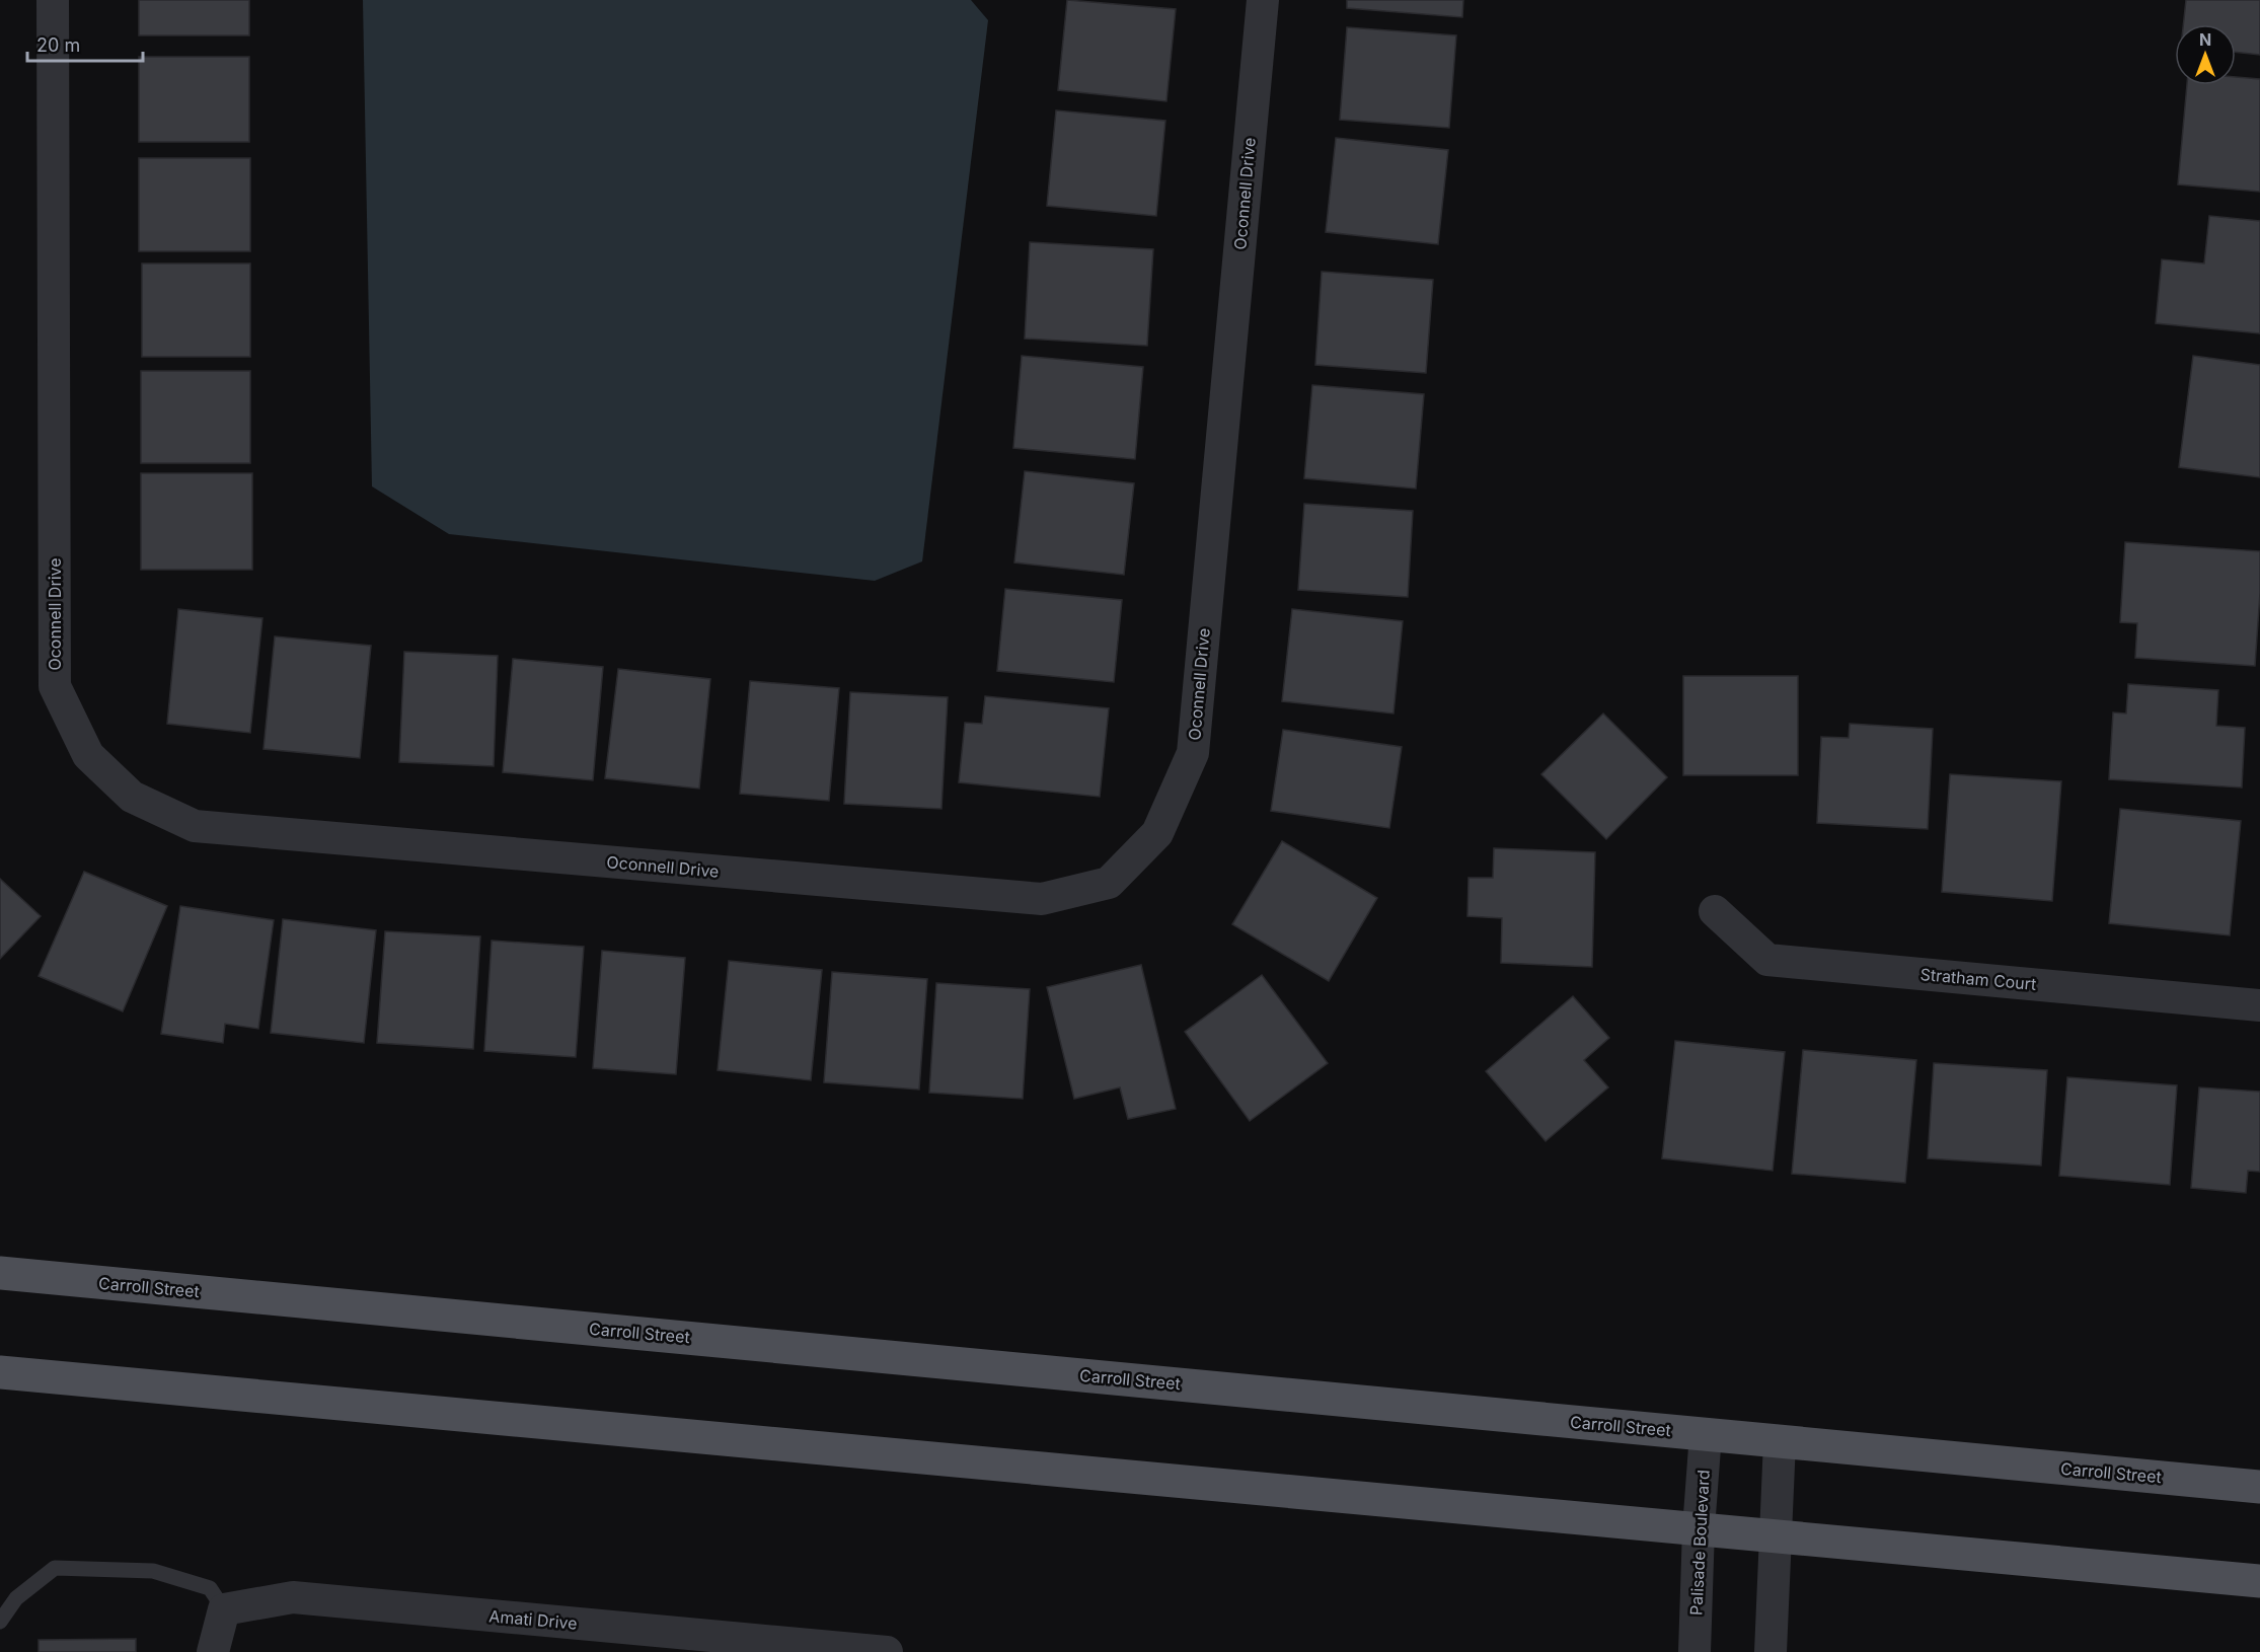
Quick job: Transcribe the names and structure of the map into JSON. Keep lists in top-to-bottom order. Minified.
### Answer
{"streets":{"main road":["Carroll Street"],"street":["Oconnell Drive","Stratham Court","Palisade Boulevard","Amati Drive"]},"crossings":[["Carroll Street","Palisade Boulevard"]],"scale_bar":"20 m","north":"top"}
